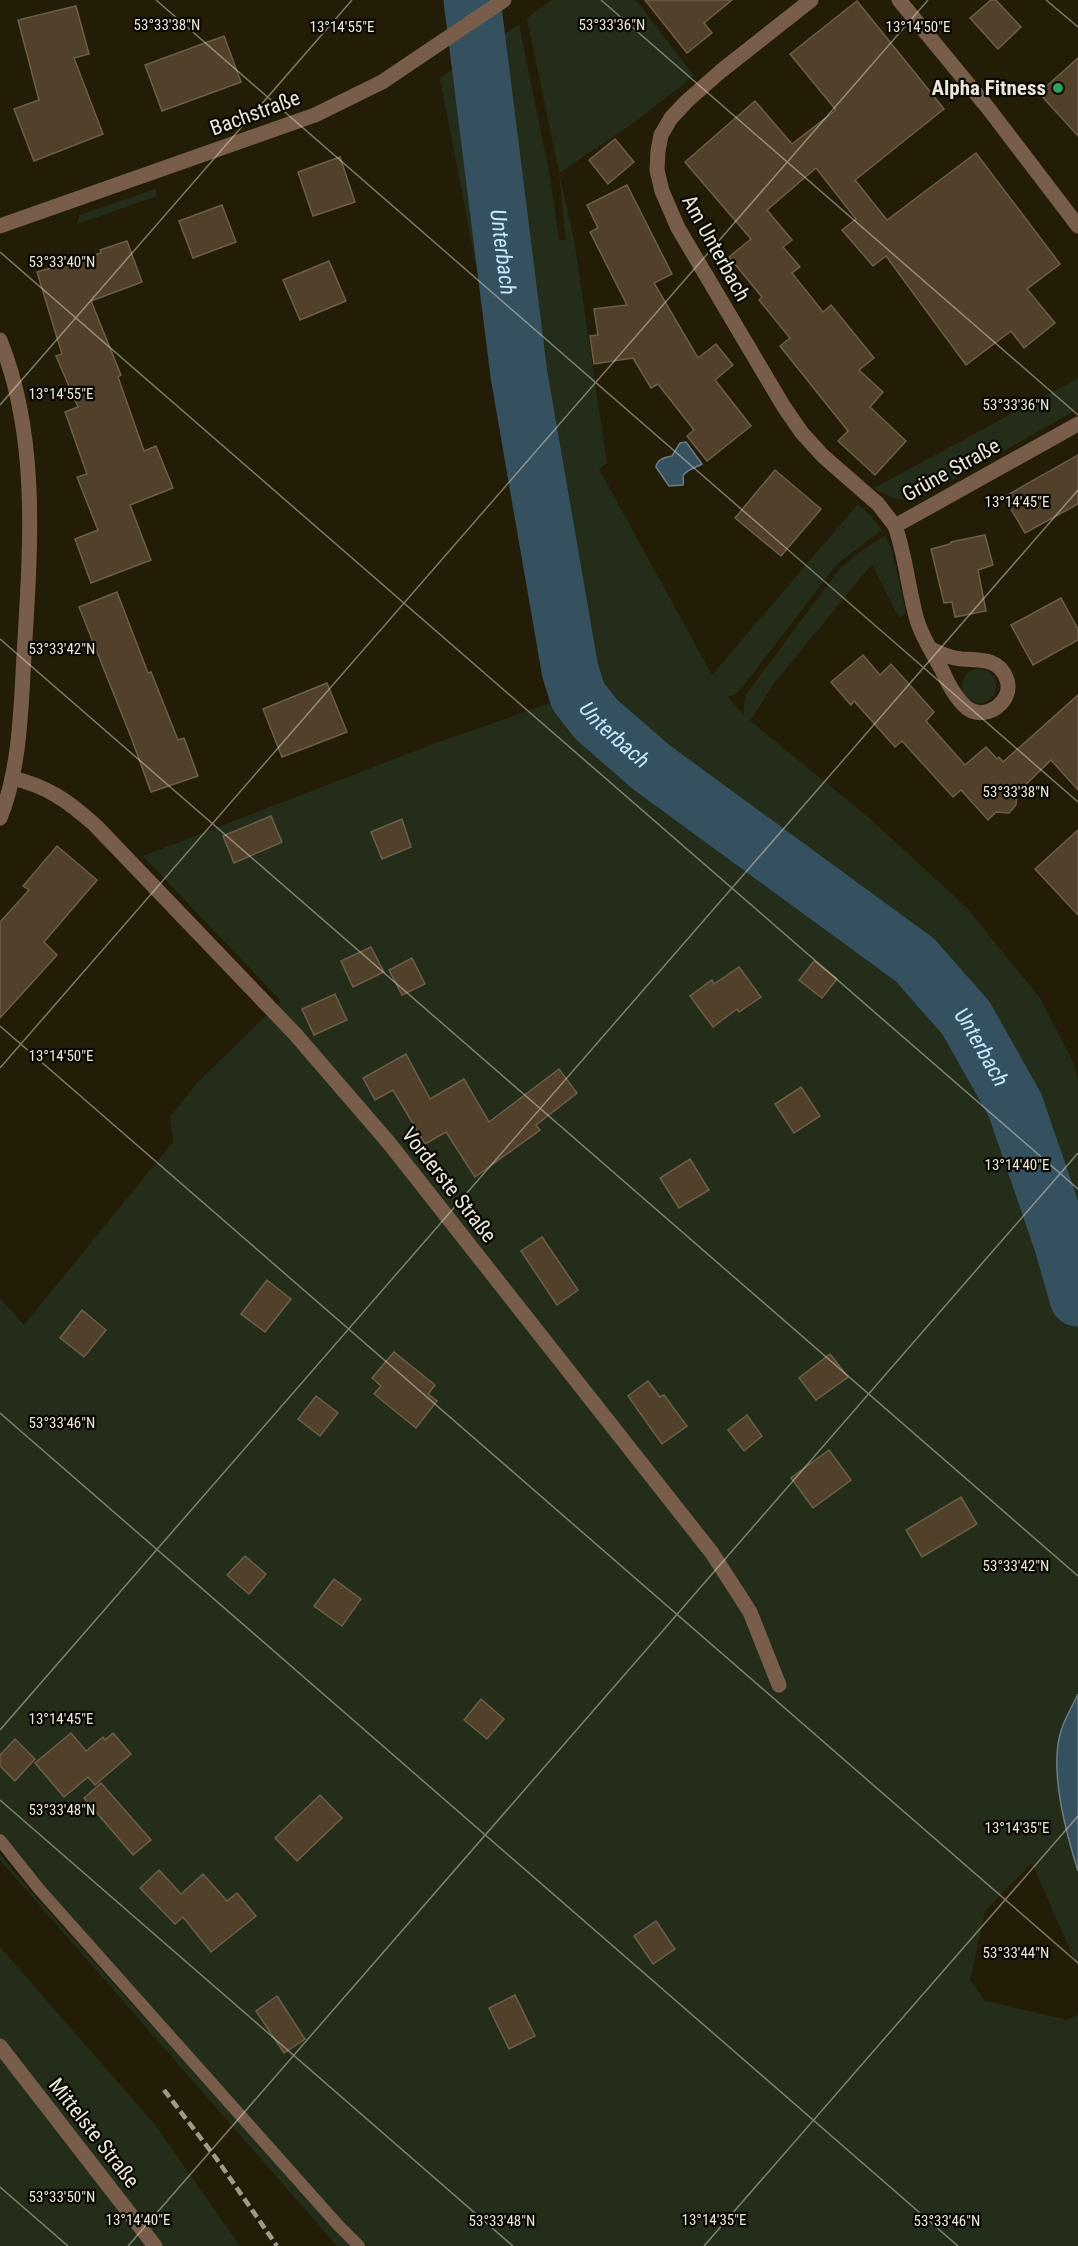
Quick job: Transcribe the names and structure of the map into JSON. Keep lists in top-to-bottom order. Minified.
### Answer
{"streets":{"street":["Bachstraße","Am Unterbach","Grüne Straße","Vorderste Straße","Mittelste Straße"]},"crossings":[["Am Unterbach","Grüne Straße"]],"water":["Unterbach"],"places":["Alpha Fitness"],"coordinates":["53°33'38\"N","53°33'36\"N","13°14'55\"E","13°14'50\"E","53°33'40\"N","13°14'45\"E","53°33'42\"N","13°14'40\"E","53°33'46\"N","53°33'48\"N","13°14'35\"E","53°33'44\"N","53°33'50\"N"]}
